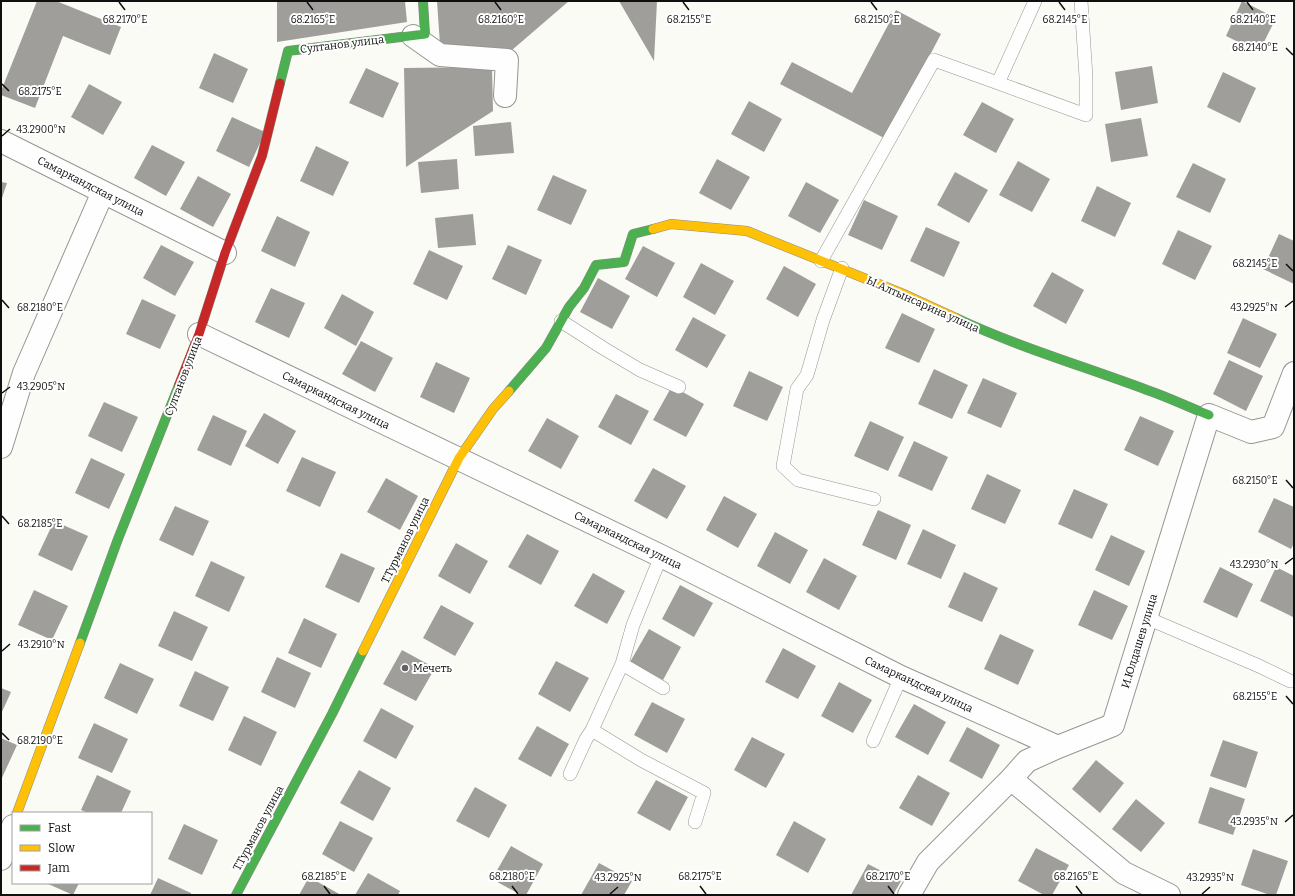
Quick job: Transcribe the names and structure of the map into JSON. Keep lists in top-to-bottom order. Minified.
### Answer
{"streets":{"street":["Султанов улица","Самаркандская улица","Ы.Алтынсарина улица","Т.Турманов улица","И.Юлдашев улица"]},"crossings":[["Султанов улица","Самаркандская улица"],["Самаркандская улица","Т.Турманов улица"],["Самаркандская улица","И.Юлдашев улица"],["Ы.Алтынсарина улица","Т.Турманов улица"],["Ы.Алтынсарина улица","И.Юлдашев улица"]],"places":["Мечеть"],"legend":["Fast","Slow","Jam"],"coordinates":["68.2170°E","68.2165°E","68.2160°E","68.2155°E","68.2150°E","68.2145°E","68.2140°E","68.2175°E","43.2900°N","43.2925°N","68.2180°E","43.2905°N","68.2185°E","43.2930°N","43.2910°N","68.2190°E","43.2935°N"]}
